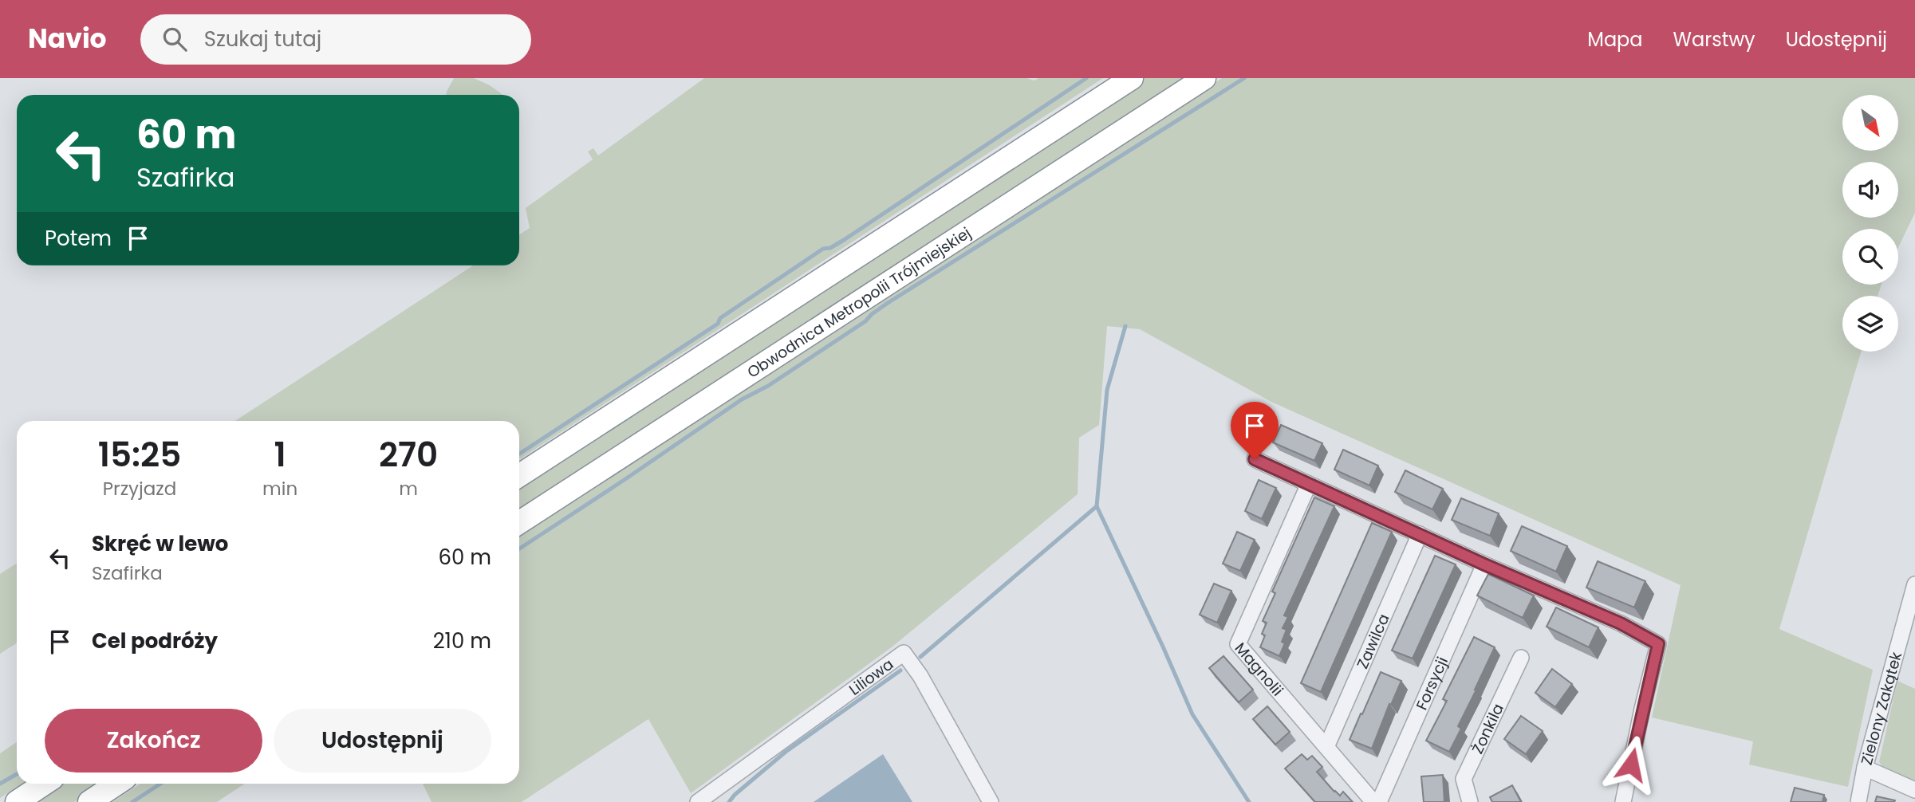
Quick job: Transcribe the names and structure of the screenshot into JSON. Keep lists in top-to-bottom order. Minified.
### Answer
{"streets":{"highway":["Obwodnica Metropolii Trójmiejskiej"],"street":["Zawilca","Magnolii","Liliowa","Forsycji","Zielony Zakątek","Żonkila"]},"crossings":[["Zawilca","Magnolii"]],"north":"bottom right","page":{"header":"Navio","search":"Szukaj tutaj","nav":["Mapa","Warstwy","Udostępnij"],"turn":["60 m","Szafirka"],"then":"Potem","eta":["15:25","Przyjazd","1","min","270","m"],"list":[{"name":"Skręć w lewo","note":"Szafirka","value":"60 m"},{"name":"Cel podróży","value":"210 m"}],"buttons":["Zakończ","Udostępnij"]}}
